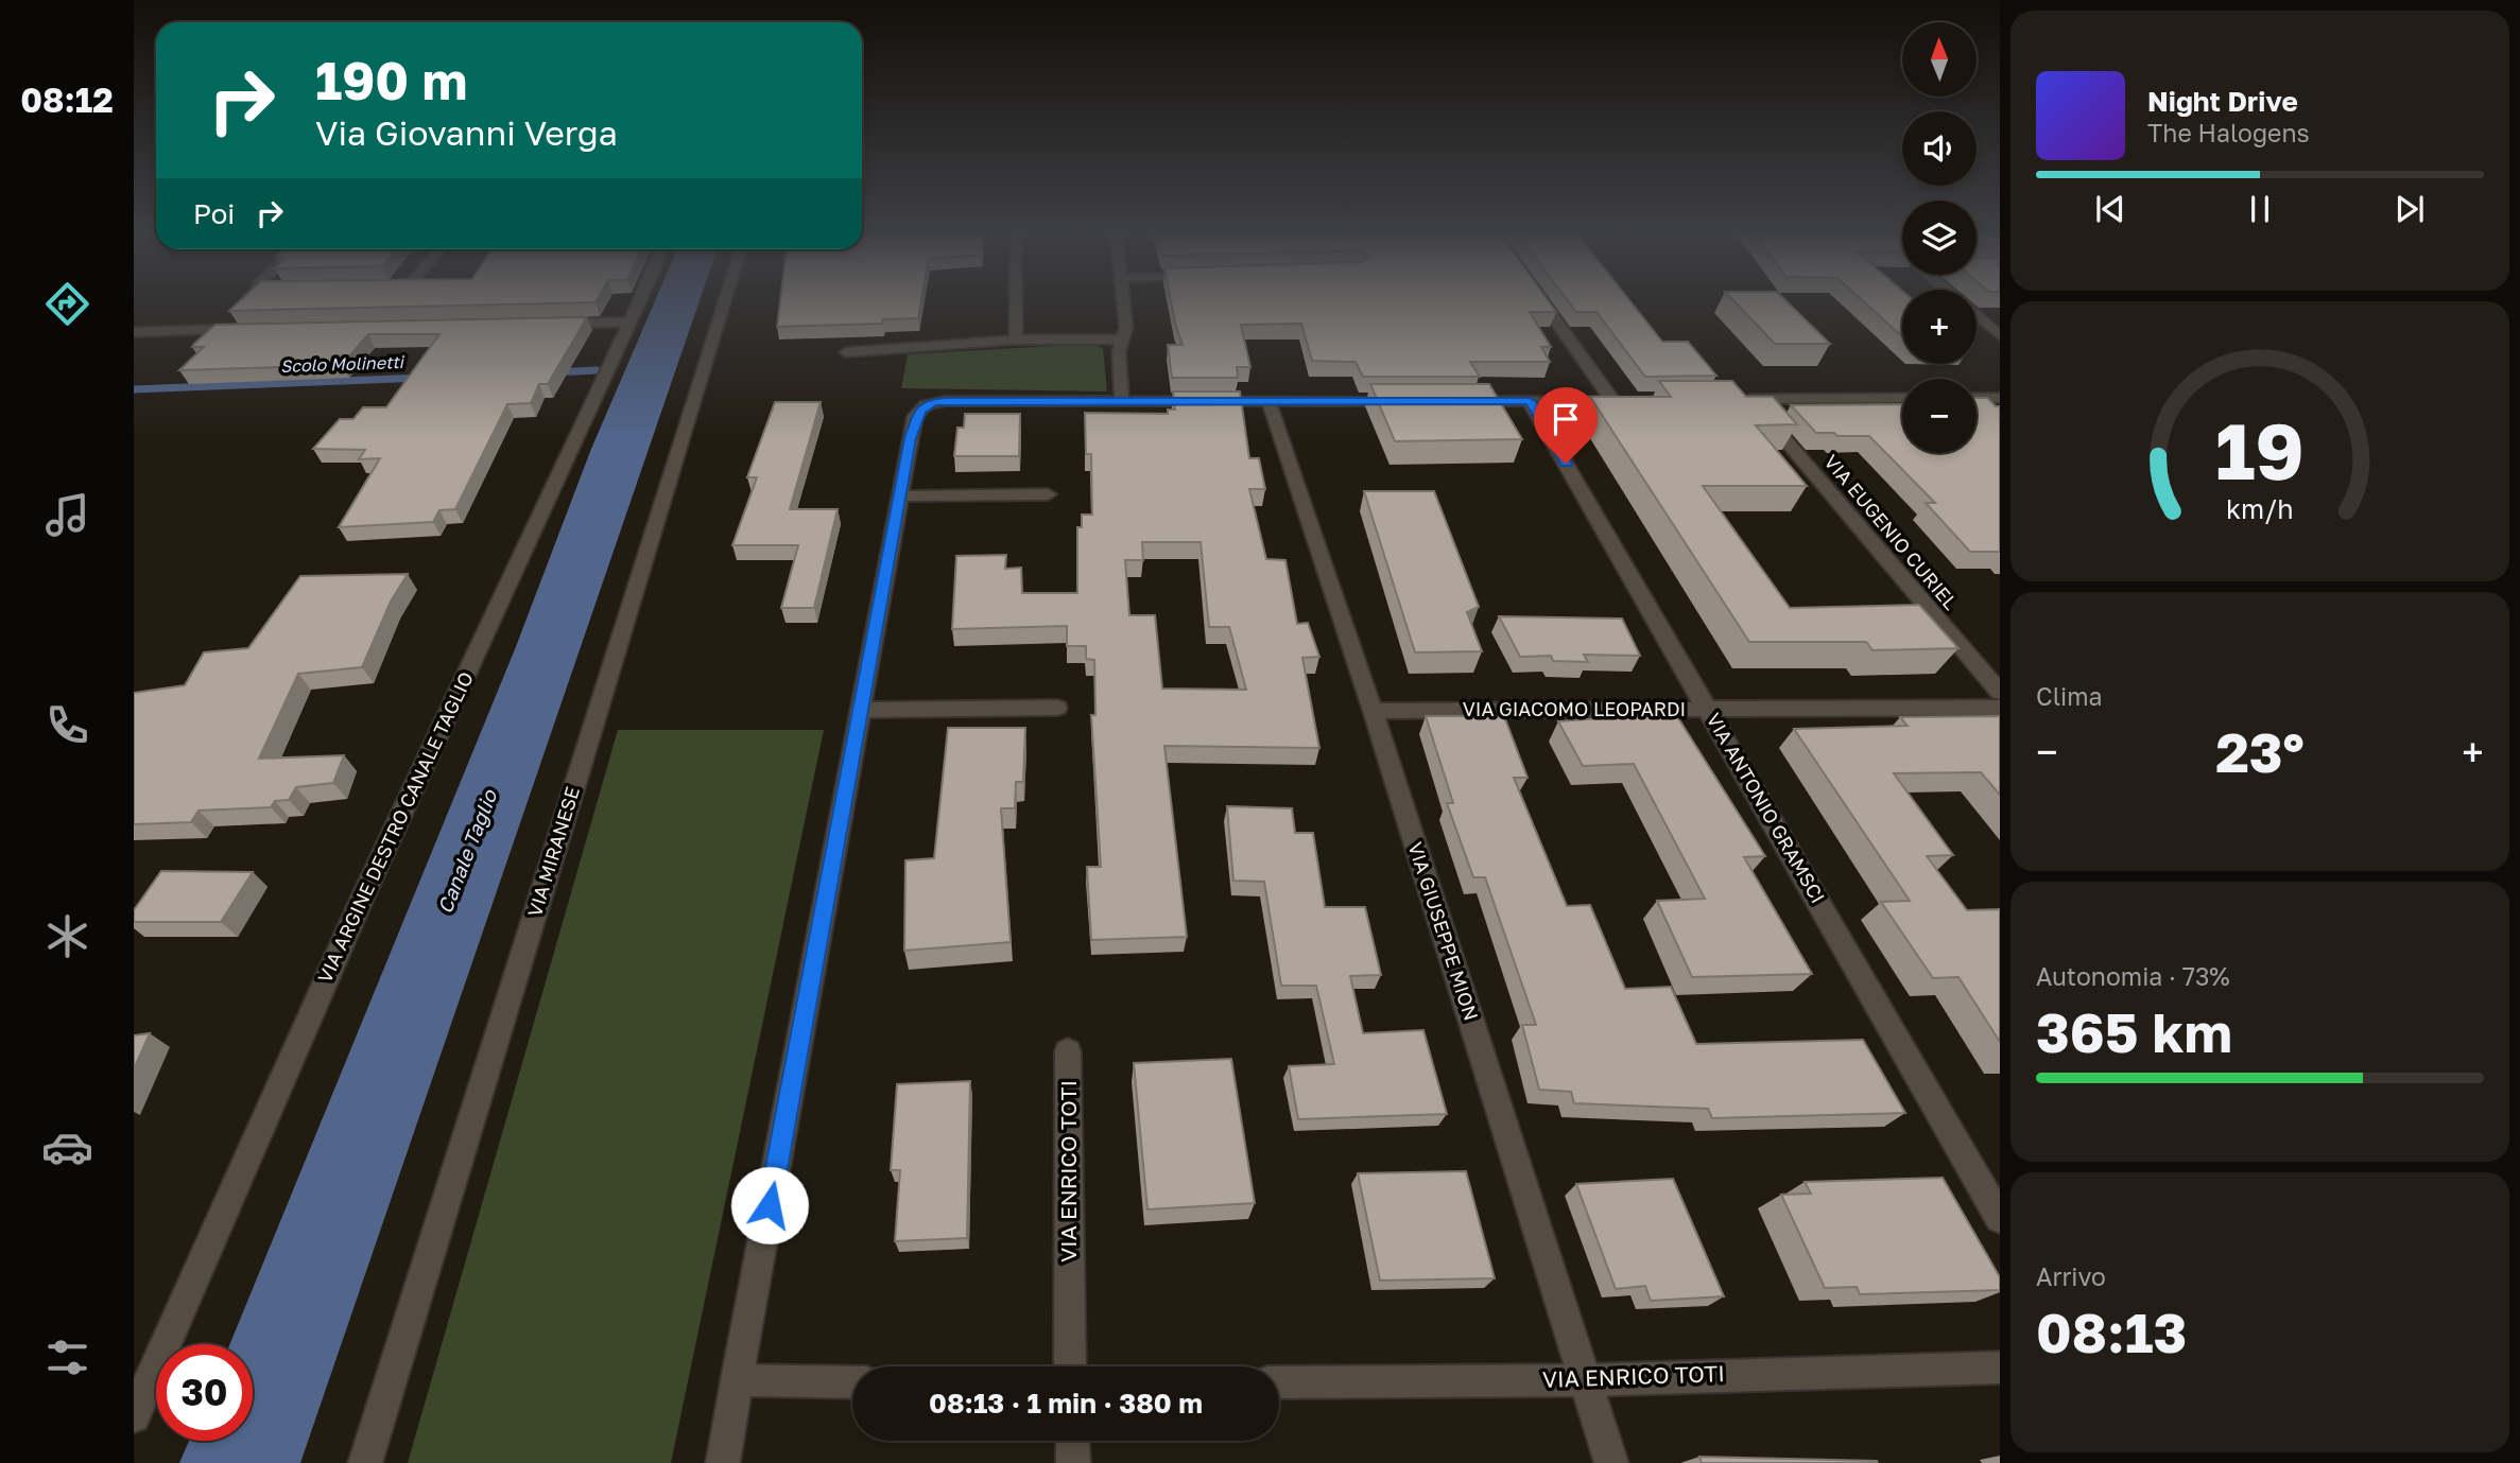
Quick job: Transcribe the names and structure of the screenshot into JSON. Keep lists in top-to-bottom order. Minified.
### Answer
{"streets":{"street":["VIA EUGENIO CURIEL","VIA GIACOMO LEOPARDI","VIA ANTONIO GRAMSCI","VIA ARGINE DESTRO CANALE TAGLIO","VIA MIRANESE","VIA GIUSEPPE MION","VIA ENRICO TOTI"]},"crossings":[["VIA GIACOMO LEOPARDI","VIA ANTONIO GRAMSCI"],["VIA GIACOMO LEOPARDI","VIA GIUSEPPE MION"],["VIA GIUSEPPE MION","VIA ENRICO TOTI"]],"water":["Scolo Molinetti","Canale Taglio"],"north":"top","page":{"tabs":"08:12","map_buttons":["+","−"],"turn":["190 m","Via Giovanni Verga"],"song":["Night Drive","The Halogens"],"then":"Poi","tile":["Clima",["Autonomia · 73%","365 km"],["Arrivo","08:13"]],"heat":["−","23°","+"],"limit":"30","trip":"08:13 · 1 min · 380 m","gauge":["19","km/h"]}}
